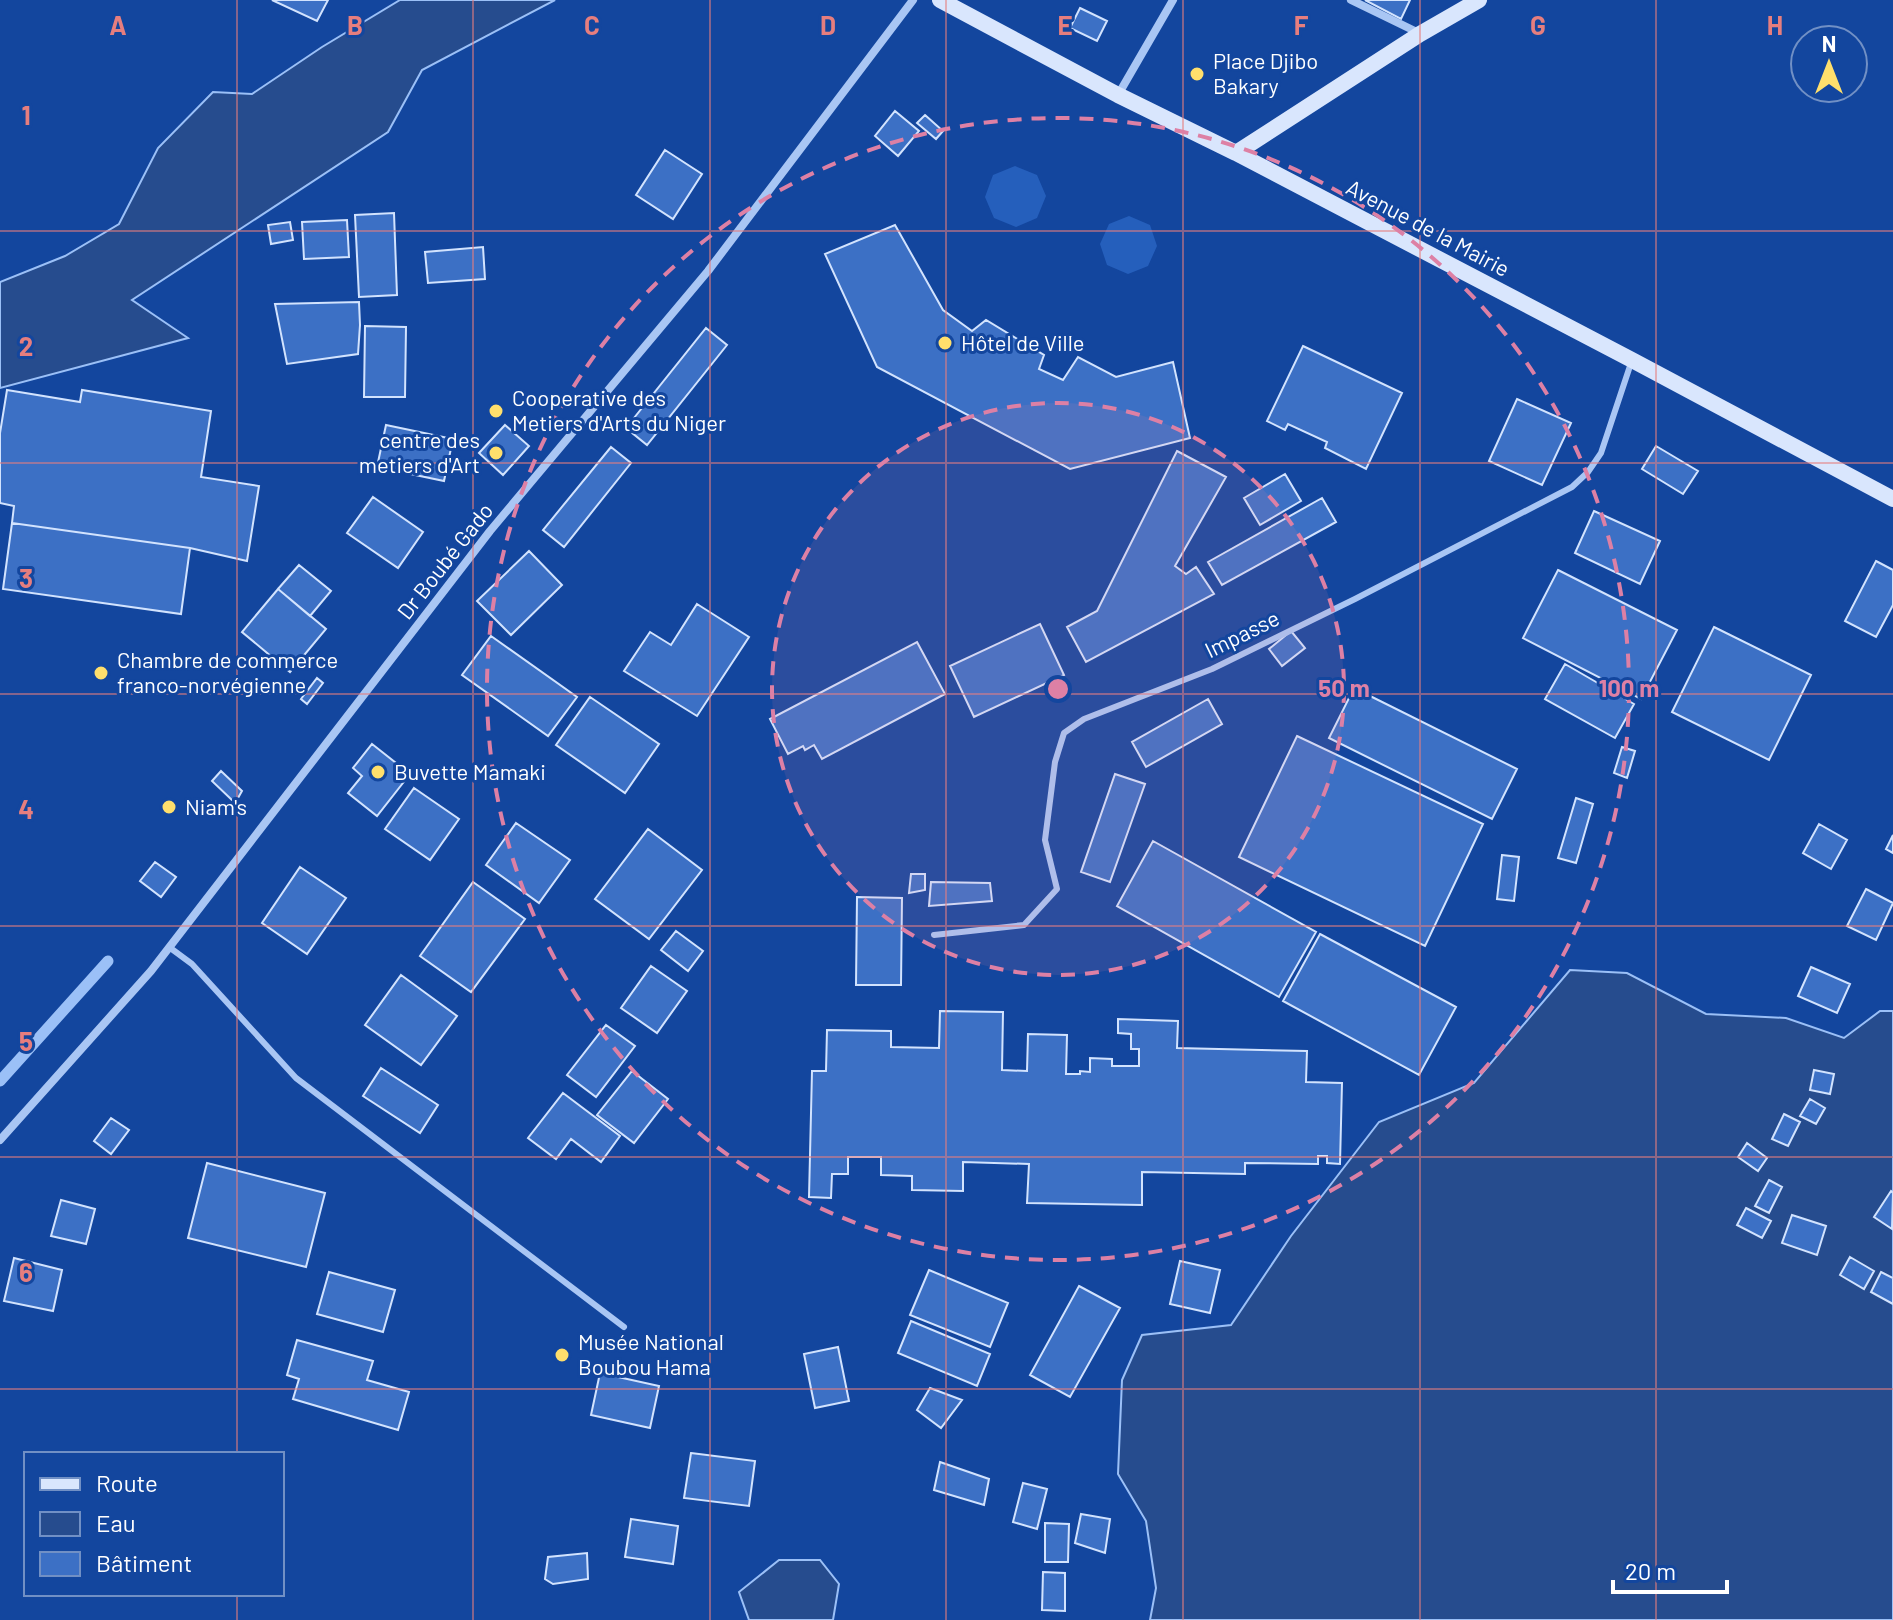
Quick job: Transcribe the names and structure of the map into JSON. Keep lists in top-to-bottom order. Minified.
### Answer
{"streets":{"street":["Avenue de la Mairie","Dr Boubé Gado"],"lane":["Impasse"]},"crossings":[["Avenue de la Mairie","Impasse"]],"places":["Place Djibo Bakary","Hôtel de Ville","Cooperative des Metiers d'Arts du Niger","centre des metiers d'Art","Chambre de commerce franco-norvégienne","Buvette Mamaki","Niam's","Musée National Boubou Hama"],"legend":["Route","Eau","Bâtiment"],"scale_bar":"20 m","north":"top","grid":{"columns":["A","B","C","D","E","F","G","H"],"rows":["1","2","3","4","5","6"]},"rings":["50 m","100 m"]}
